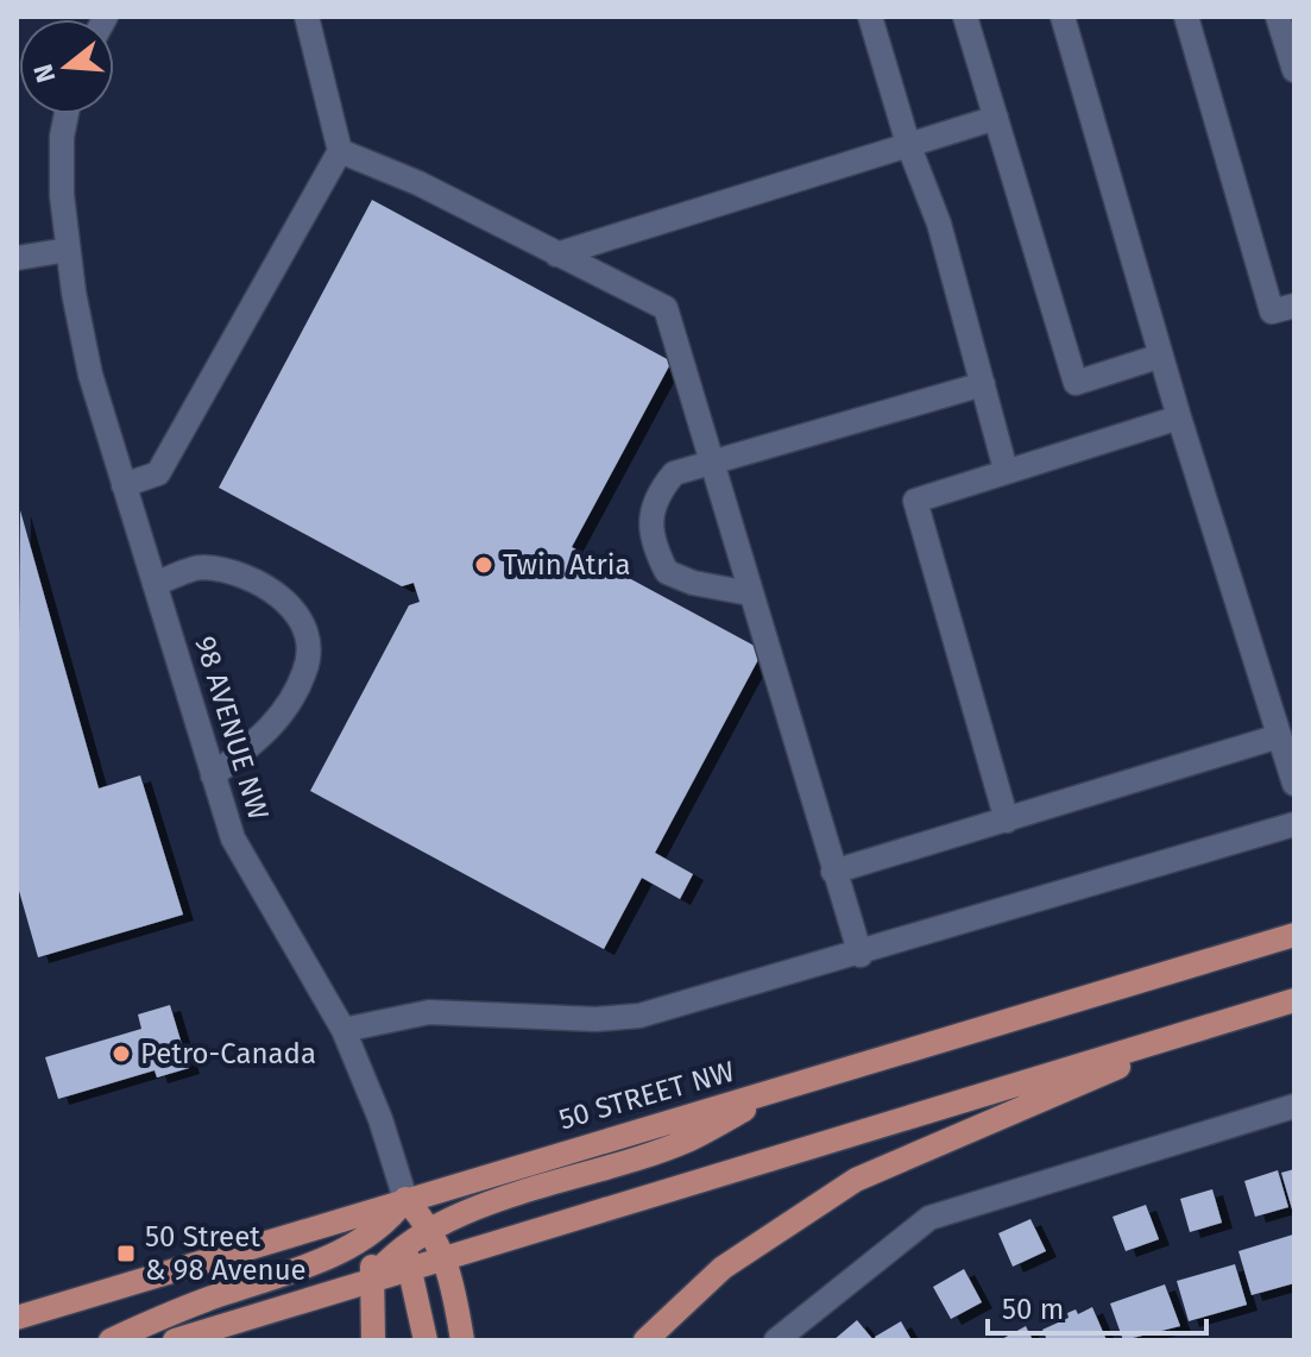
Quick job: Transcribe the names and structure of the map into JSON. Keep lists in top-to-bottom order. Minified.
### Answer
{"streets":{"main road":["98 AVENUE NW","50 STREET NW"]},"crossings":[["98 AVENUE NW","50 STREET NW"]],"places":{"other":["Twin Atria","Petro-Canada"],"transit":["50 Street & 98 Avenue"]},"scale_bar":"50 m","north":"left"}
